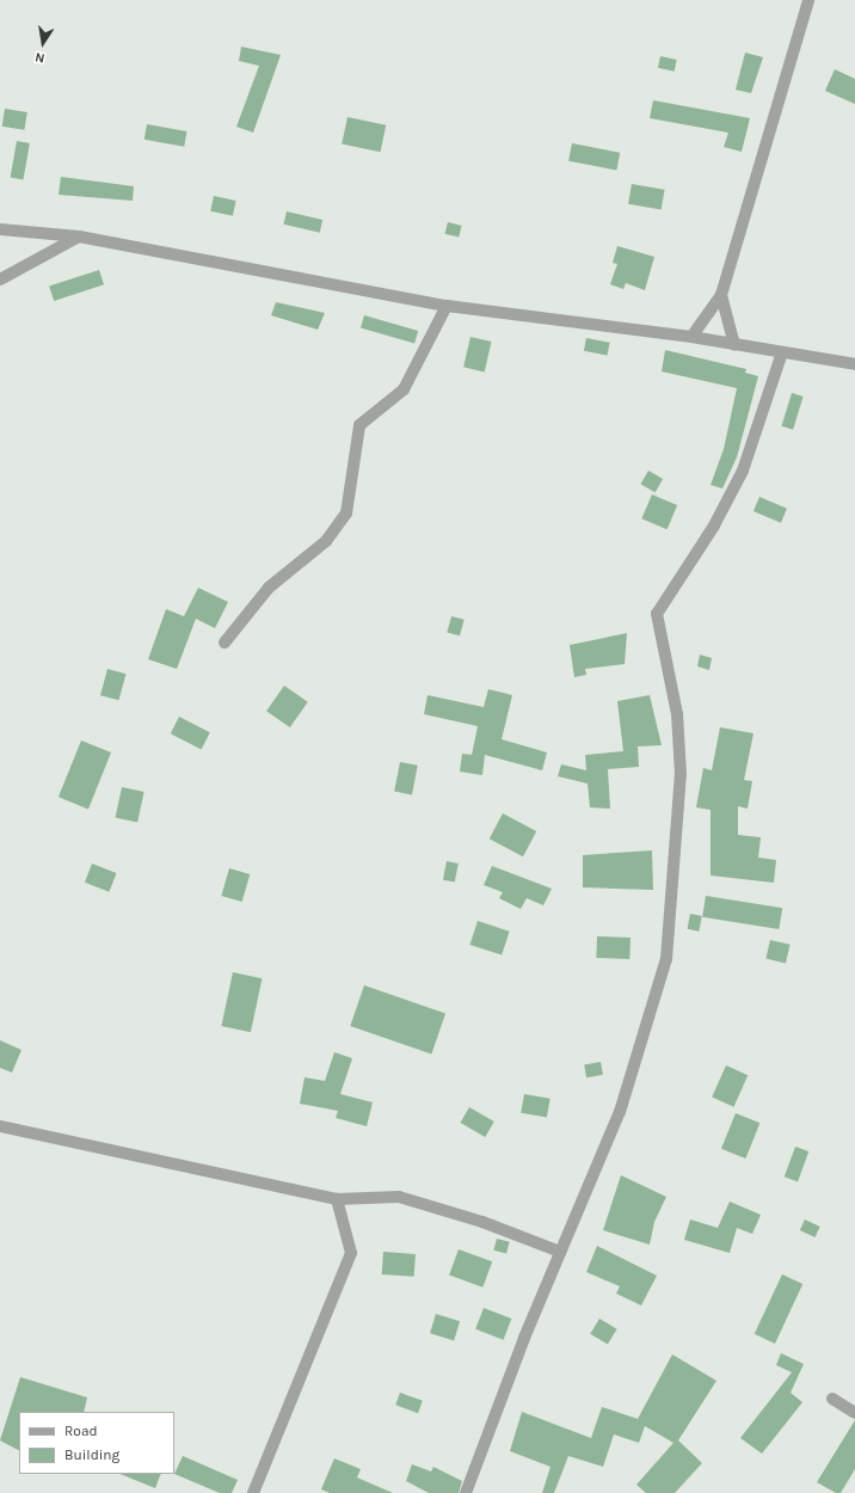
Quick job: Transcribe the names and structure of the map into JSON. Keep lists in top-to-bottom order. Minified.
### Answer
{"legend":["Road","Building"],"north":"bottom"}
